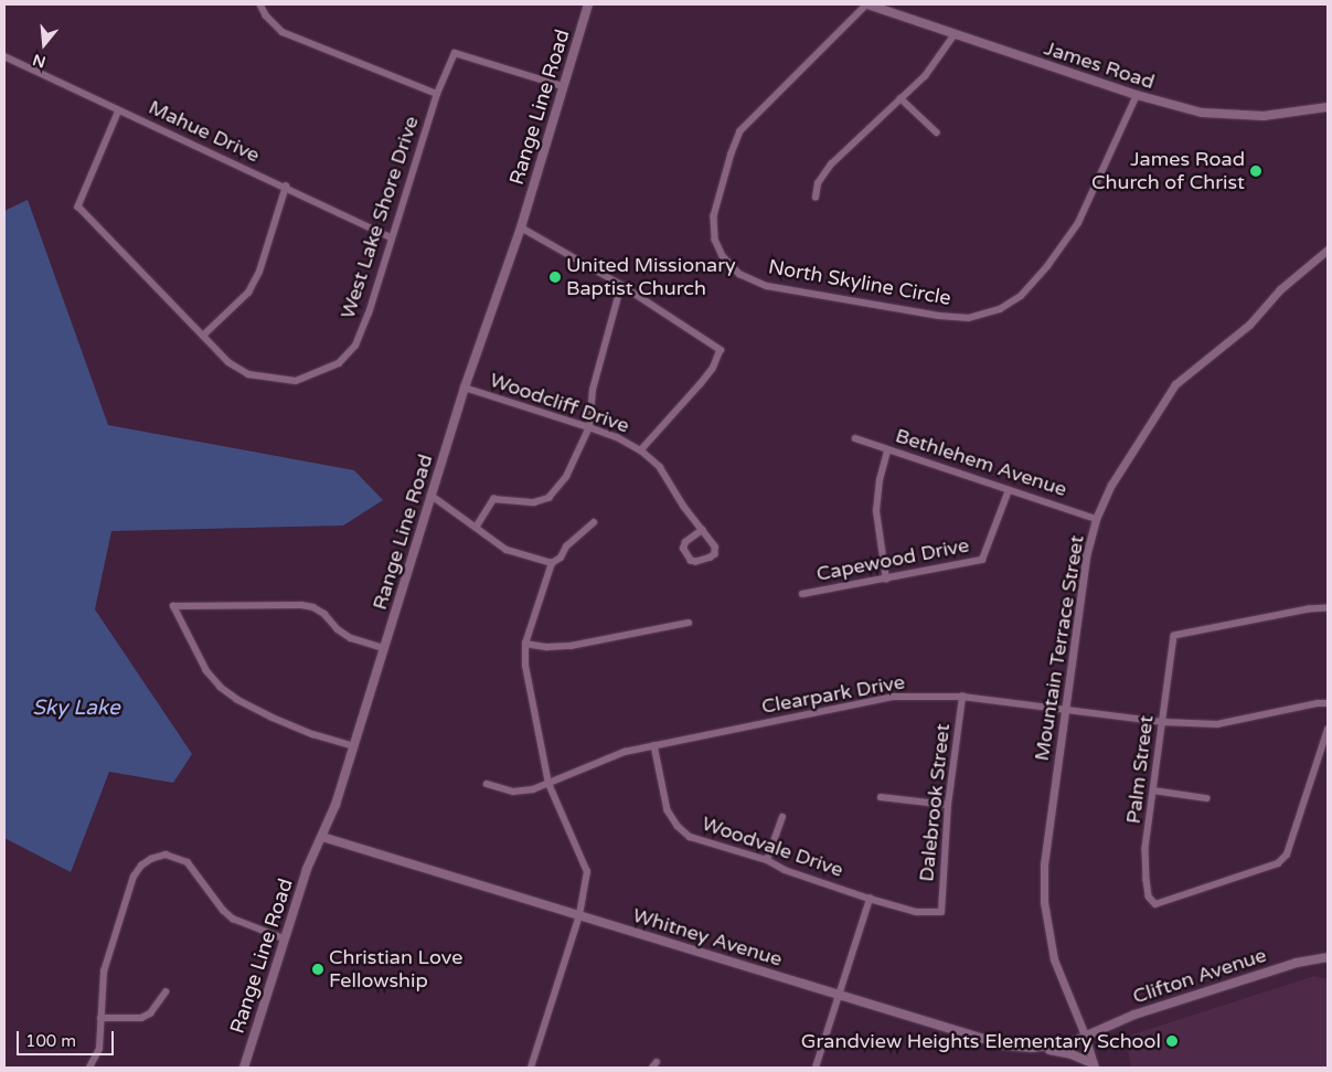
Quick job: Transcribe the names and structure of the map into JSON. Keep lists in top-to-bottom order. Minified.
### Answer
{"streets":{"main road":["James Road","Range Line Road","Whitney Avenue","Clifton Avenue"],"street":["Mahue Drive","West Lake Shore Drive","North Skyline Circle","Woodcliff Drive","Bethlehem Avenue","Capewood Drive","Mountain Terrace Street","Clearpark Drive","Palm Street","Dalebrook Street","Woodvale Drive"]},"crossings":[["James Road","North Skyline Circle"],["Range Line Road","West Lake Shore Drive"],["Range Line Road","Woodcliff Drive"],["Range Line Road","Whitney Avenue"],["Mahue Drive","West Lake Shore Drive"],["Bethlehem Avenue","Capewood Drive"],["Bethlehem Avenue","Mountain Terrace Street"],["Mountain Terrace Street","Clearpark Drive"],["Mountain Terrace Street","Whitney Avenue"],["Mountain Terrace Street","Clifton Avenue"],["Clearpark Drive","Palm Street"],["Clearpark Drive","Dalebrook Street"],["Clearpark Drive","Woodvale Drive"],["Dalebrook Street","Woodvale Drive"],["Whitney Avenue","Clifton Avenue"]],"water":["Sky Lake"],"places":["James Road Church of Christ","United Missionary Baptist Church","Christian Love Fellowship","Grandview Heights Elementary School"],"scale_bar":"100 m","north":"bottom"}
